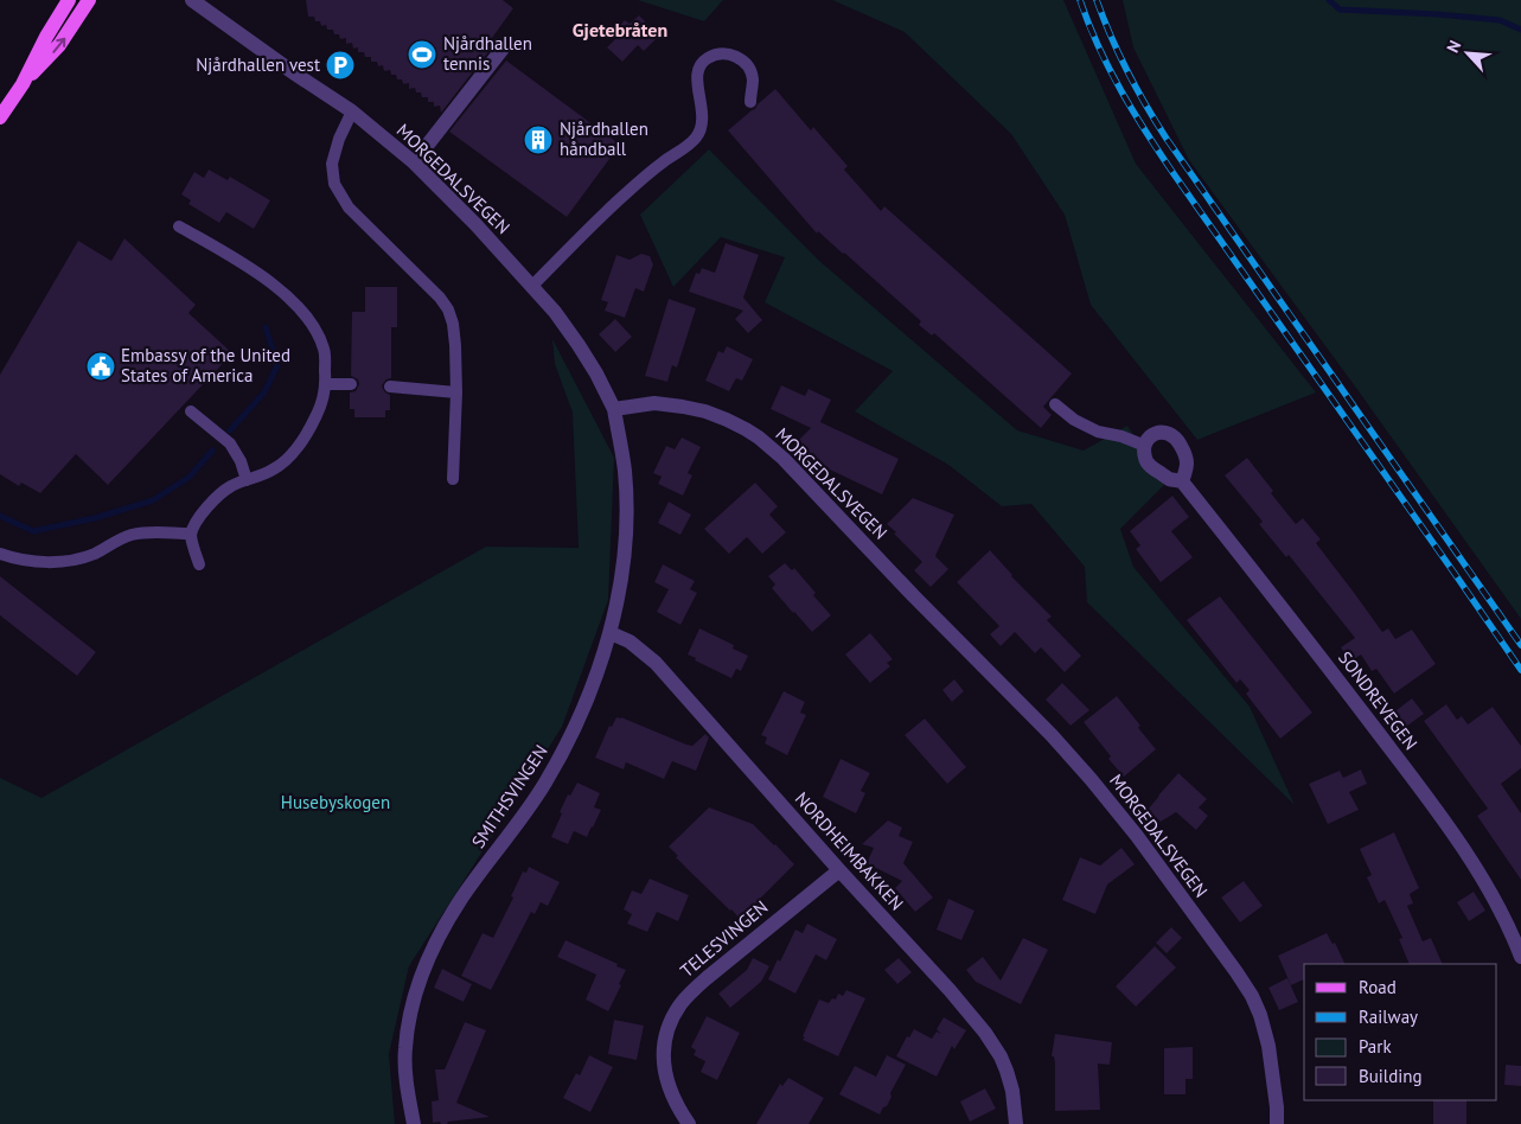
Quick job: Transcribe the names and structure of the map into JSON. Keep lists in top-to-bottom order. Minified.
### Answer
{"streets":{"street":["MORGEDALSVEGEN","SONDREVEGEN","SMITHSVINGEN","NORDHEIMBAKKEN","TELESVINGEN"]},"crossings":[["MORGEDALSVEGEN","SMITHSVINGEN"],["SMITHSVINGEN","NORDHEIMBAKKEN"],["NORDHEIMBAKKEN","TELESVINGEN"]],"districts":["Gjetebråten"],"parks":["Husebyskogen"],"places":{"sports":["Njårdhallen tennis"],"parking":["Njårdhallen vest"],"building":["Njårdhallen håndball"],"public building":["Embassy of the United States of America"]},"legend":["Road","Railway","Park","Building"],"north":"top left"}
